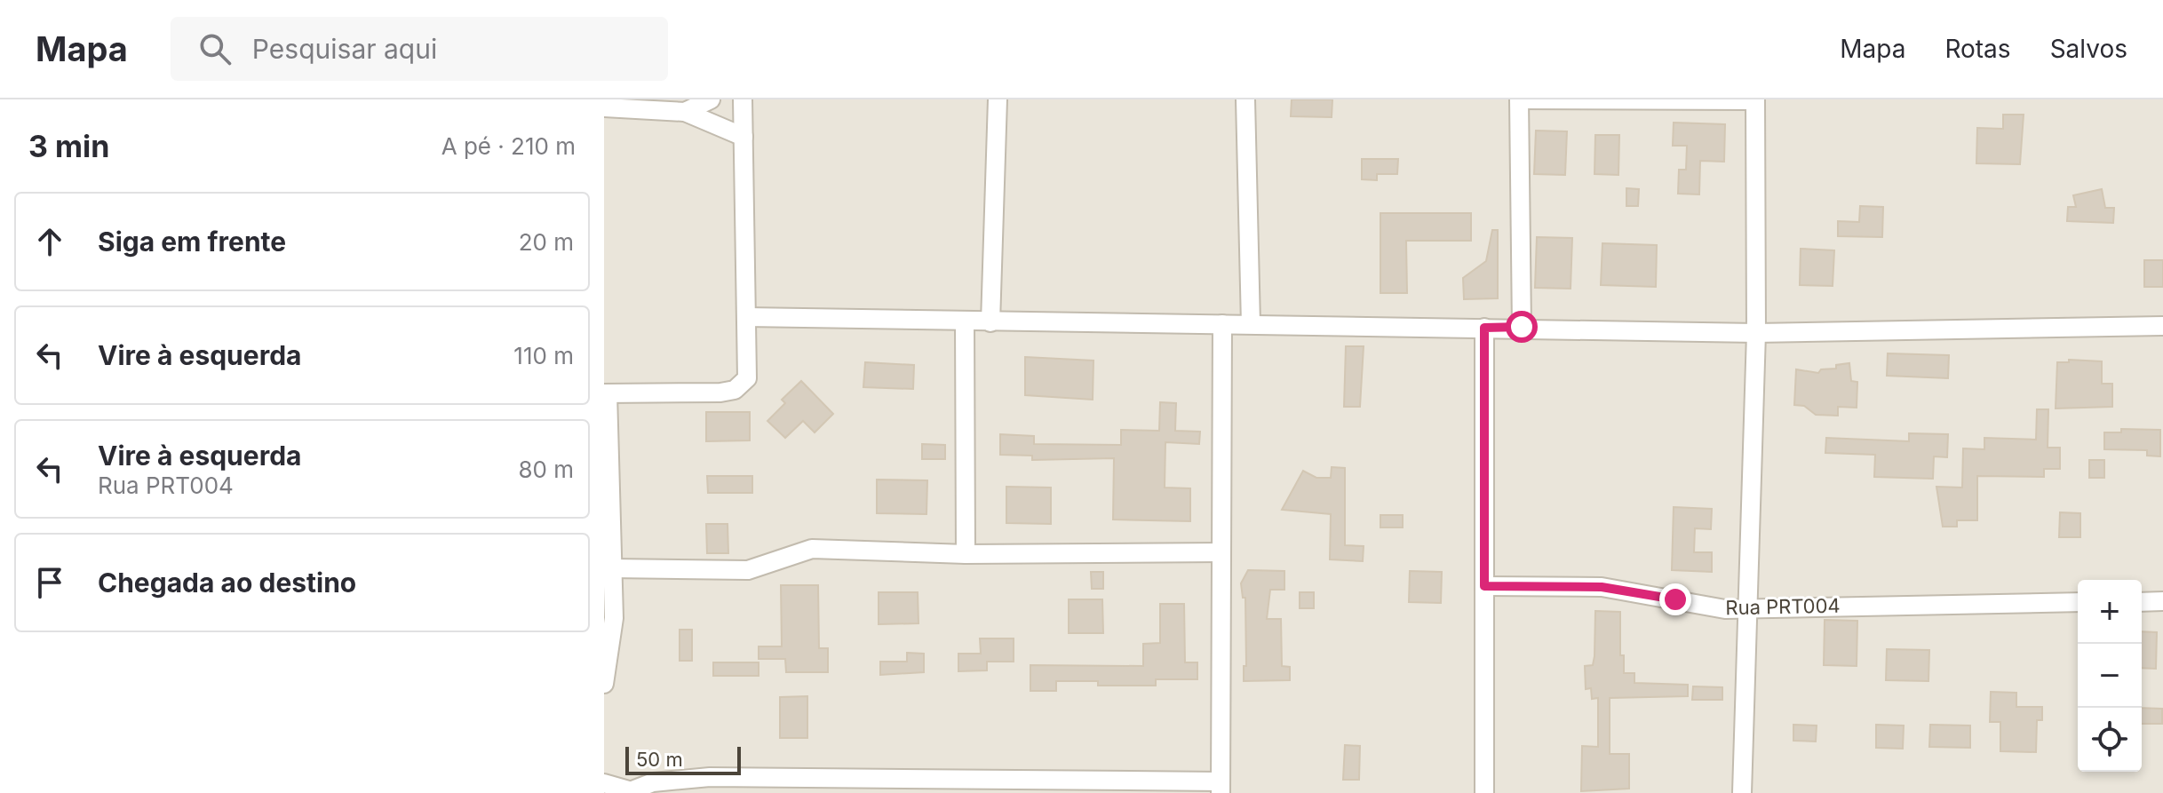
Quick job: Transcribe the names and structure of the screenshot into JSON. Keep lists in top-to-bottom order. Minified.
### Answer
{"streets":{"street":["Rua PRT004"]},"scale_bar":"50 m","page":{"header":"Mapa","search":"Pesquisar aqui","nav":["Mapa","Rotas","Salvos"],"heading":["3 min","A pé · 210 m"],"list":[["Siga em frente","20 m"],["Vire à esquerda","110 m"],["Vire à esquerda","Rua PRT004","80 m"],"Chegada ao destino"],"map_buttons":["+","−"],"scale":"50 m"}}
